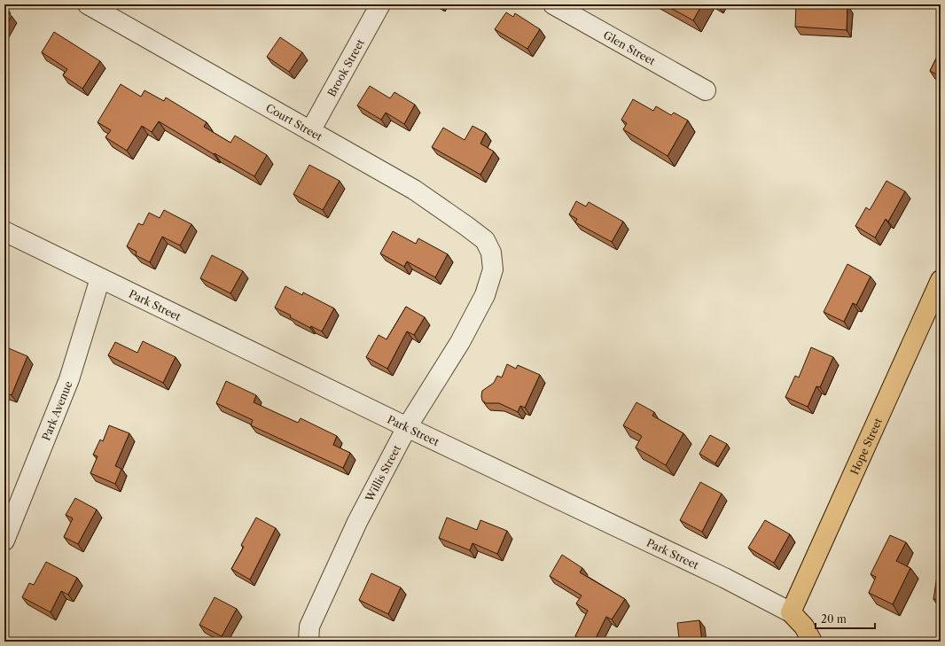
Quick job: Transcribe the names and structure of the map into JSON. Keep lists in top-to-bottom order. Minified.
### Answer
{"streets":{"main road":["Park Street","Hope Street"],"street":["Glen Street","Brook Street","Court Street","Park Avenue","Willis Street"]},"crossings":[["Brook Street","Court Street"],["Court Street","Willis Street"],["Park Street","Park Avenue"],["Park Street","Hope Street"],["Park Street","Willis Street"]],"scale_bar":"20 m"}
